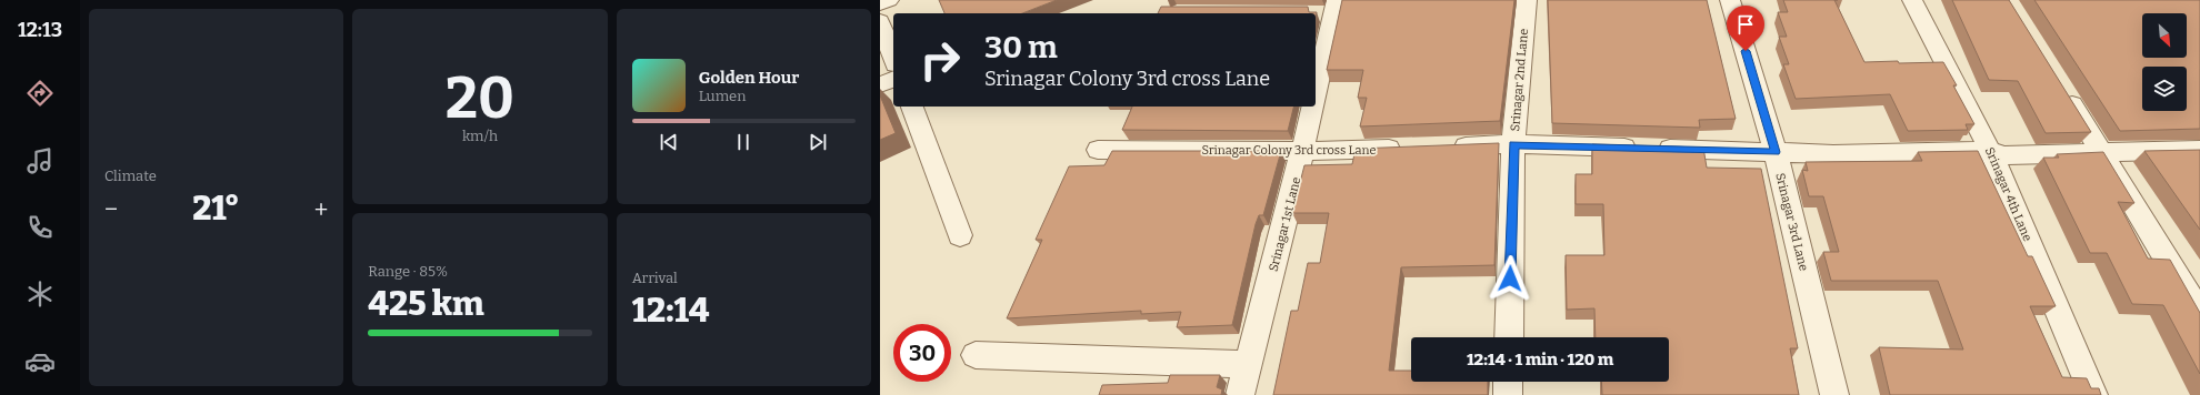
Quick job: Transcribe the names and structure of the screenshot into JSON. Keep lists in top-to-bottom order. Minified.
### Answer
{"streets":{"street":["Srinagar 2nd Lane","Srinagar Colony 3rd cross Lane","Srinagar 4th Lane","Srinagar 3rd Lane","Srinagar 1st Lane"]},"crossings":[["Srinagar Colony 3rd cross Lane","Srinagar 1st Lane"]],"north":"bottom right","page":{"tabs":"12:13","tile":["Climate",["20","km/h"],["Range · 85%","425 km"],["Arrival","12:14"]],"turn":["30 m","Srinagar Colony 3rd cross Lane"],"song":["Golden Hour","Lumen"],"heat":["−","21°","+"],"limit":"30","trip":"12:14 · 1 min · 120 m"}}
